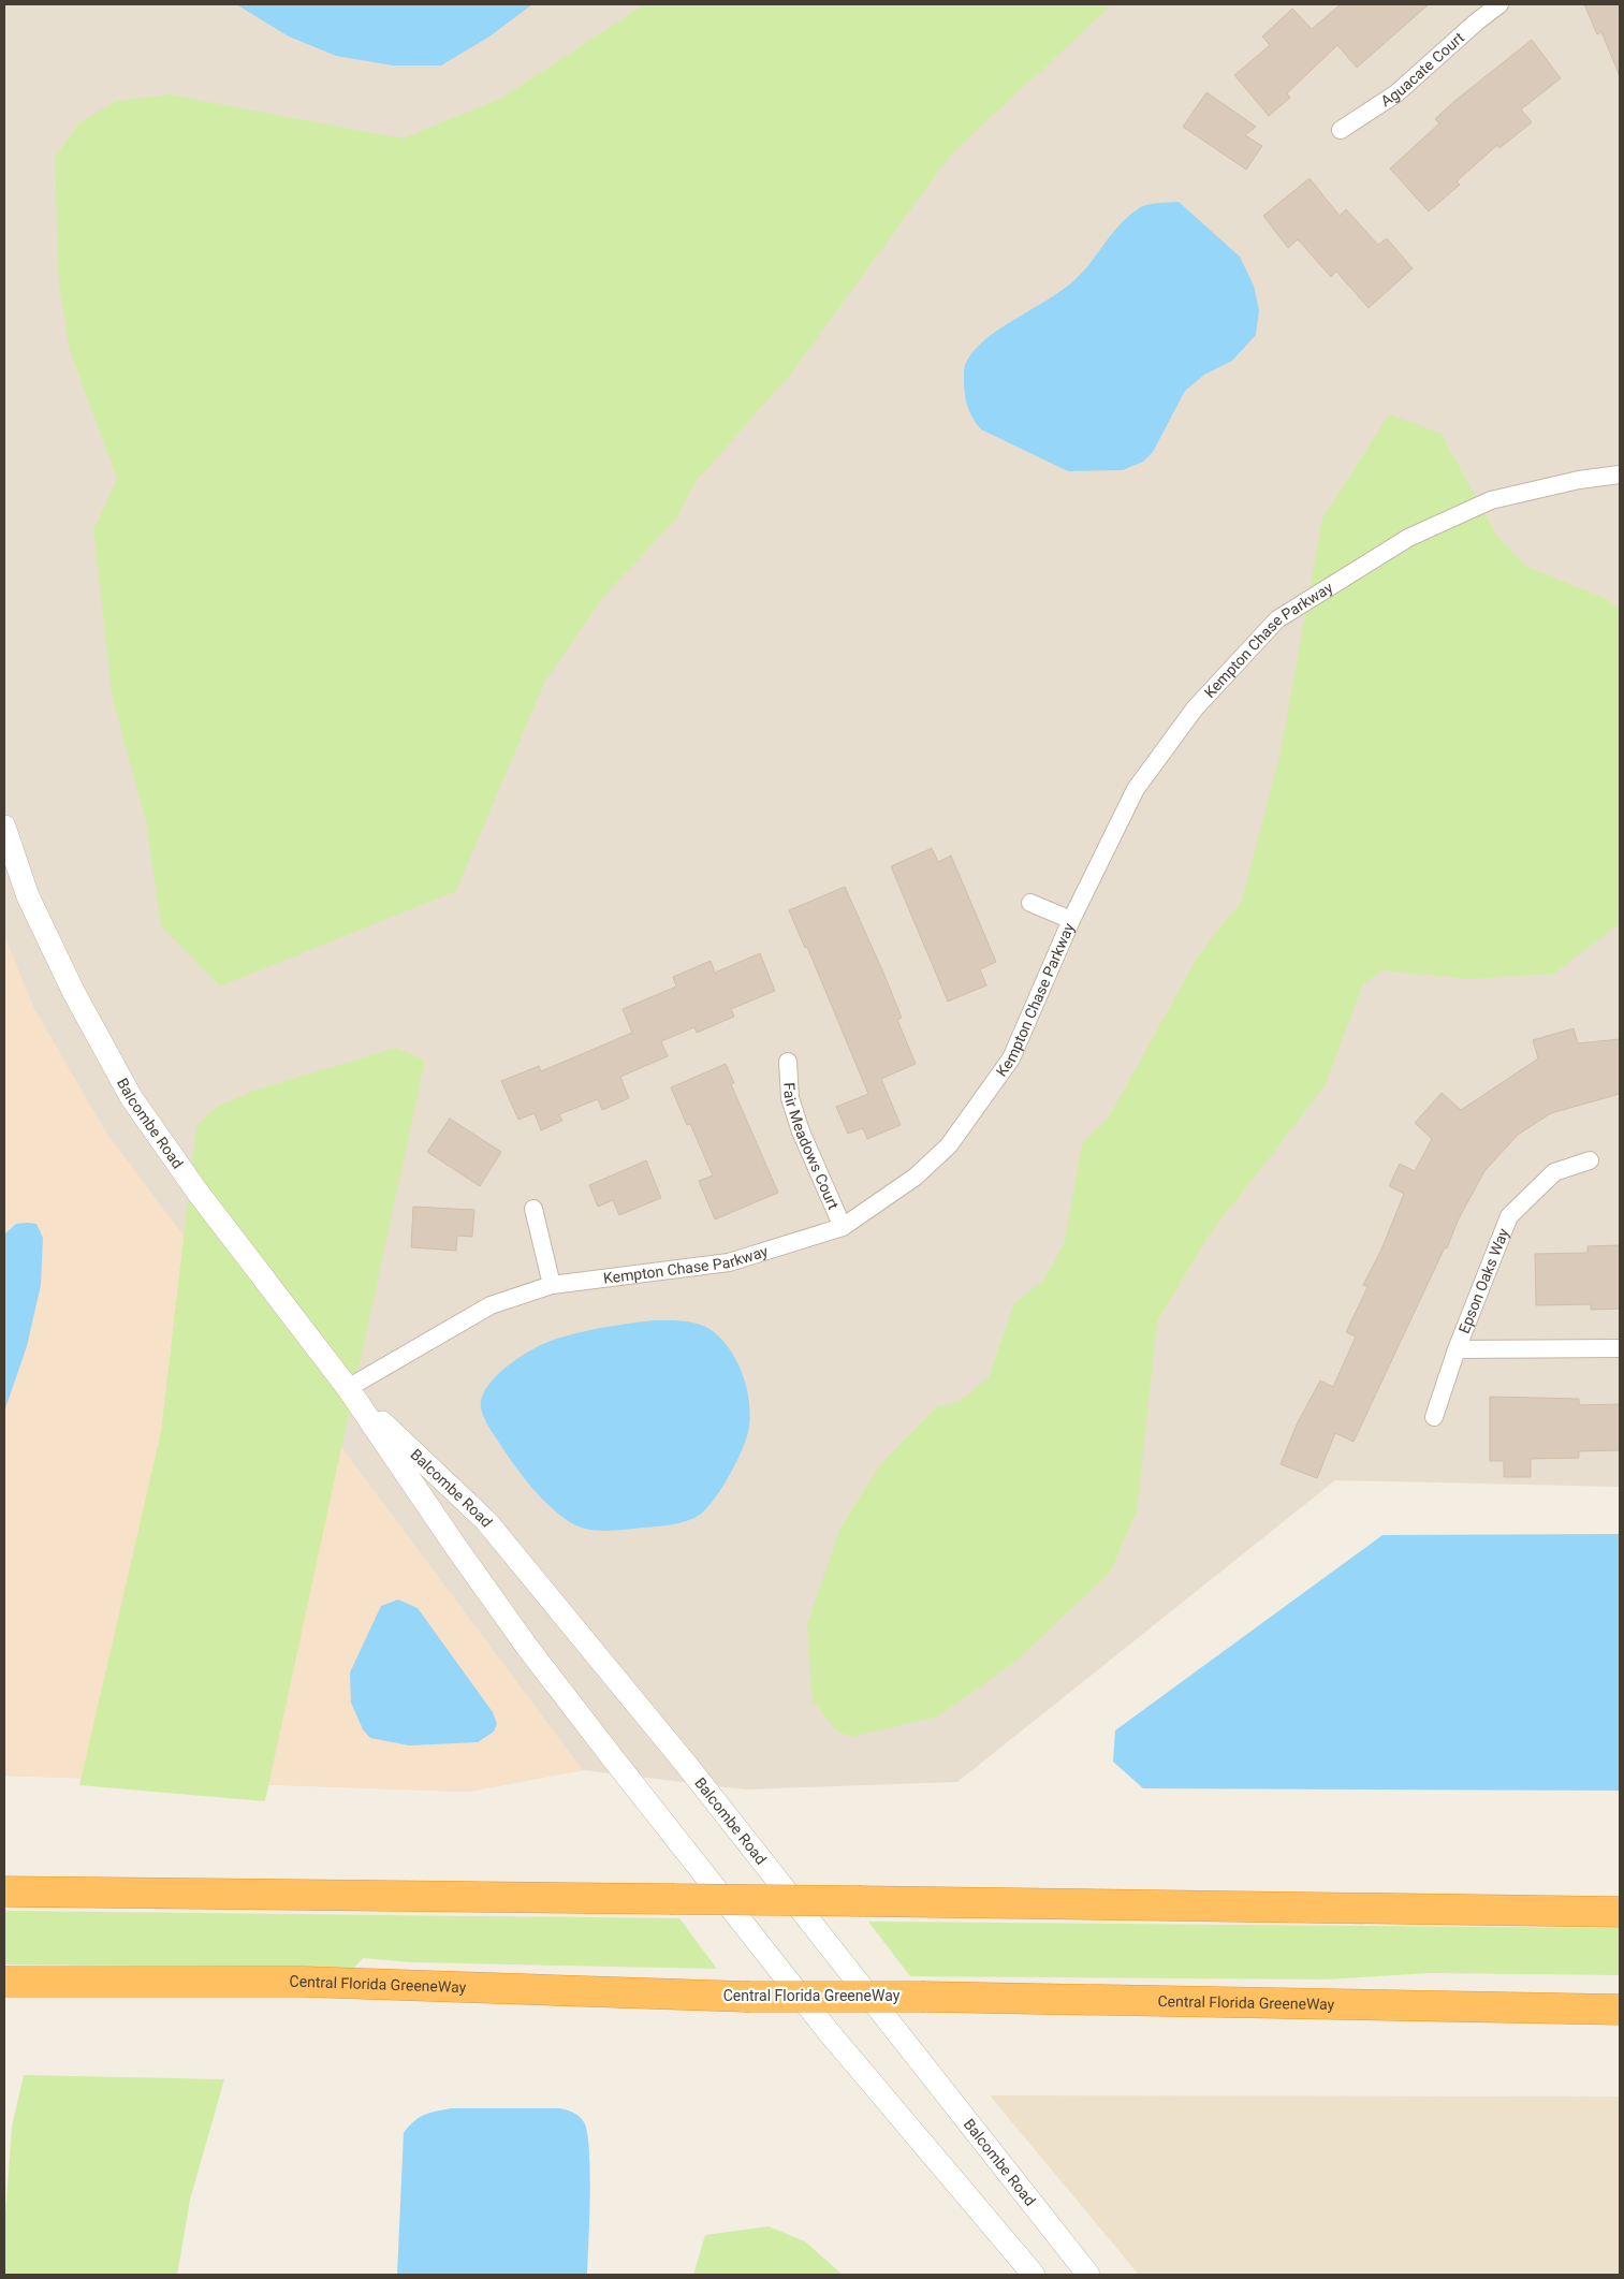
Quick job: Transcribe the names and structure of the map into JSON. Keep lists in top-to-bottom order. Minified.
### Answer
{"streets":{"highway":["Central Florida GreeneWay"],"street":["Aguacate Court","Kempton Chase Parkway","Balcombe Road","Fair Meadows Court","Epson Oaks Way"]},"crossings":[["Kempton Chase Parkway","Balcombe Road"],["Kempton Chase Parkway","Fair Meadows Court"]]}
